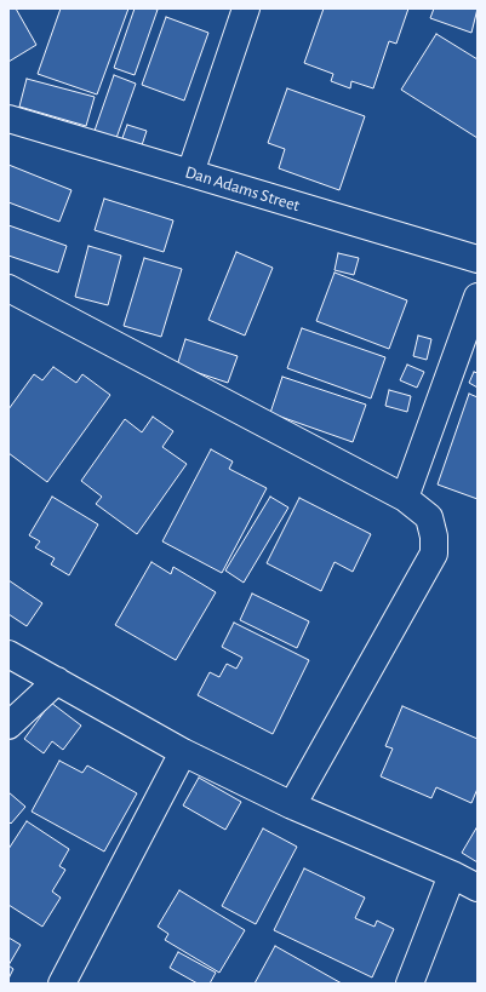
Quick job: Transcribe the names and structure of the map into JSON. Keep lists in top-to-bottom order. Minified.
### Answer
{"streets":{"street":["Dan Adams Street"]}}
